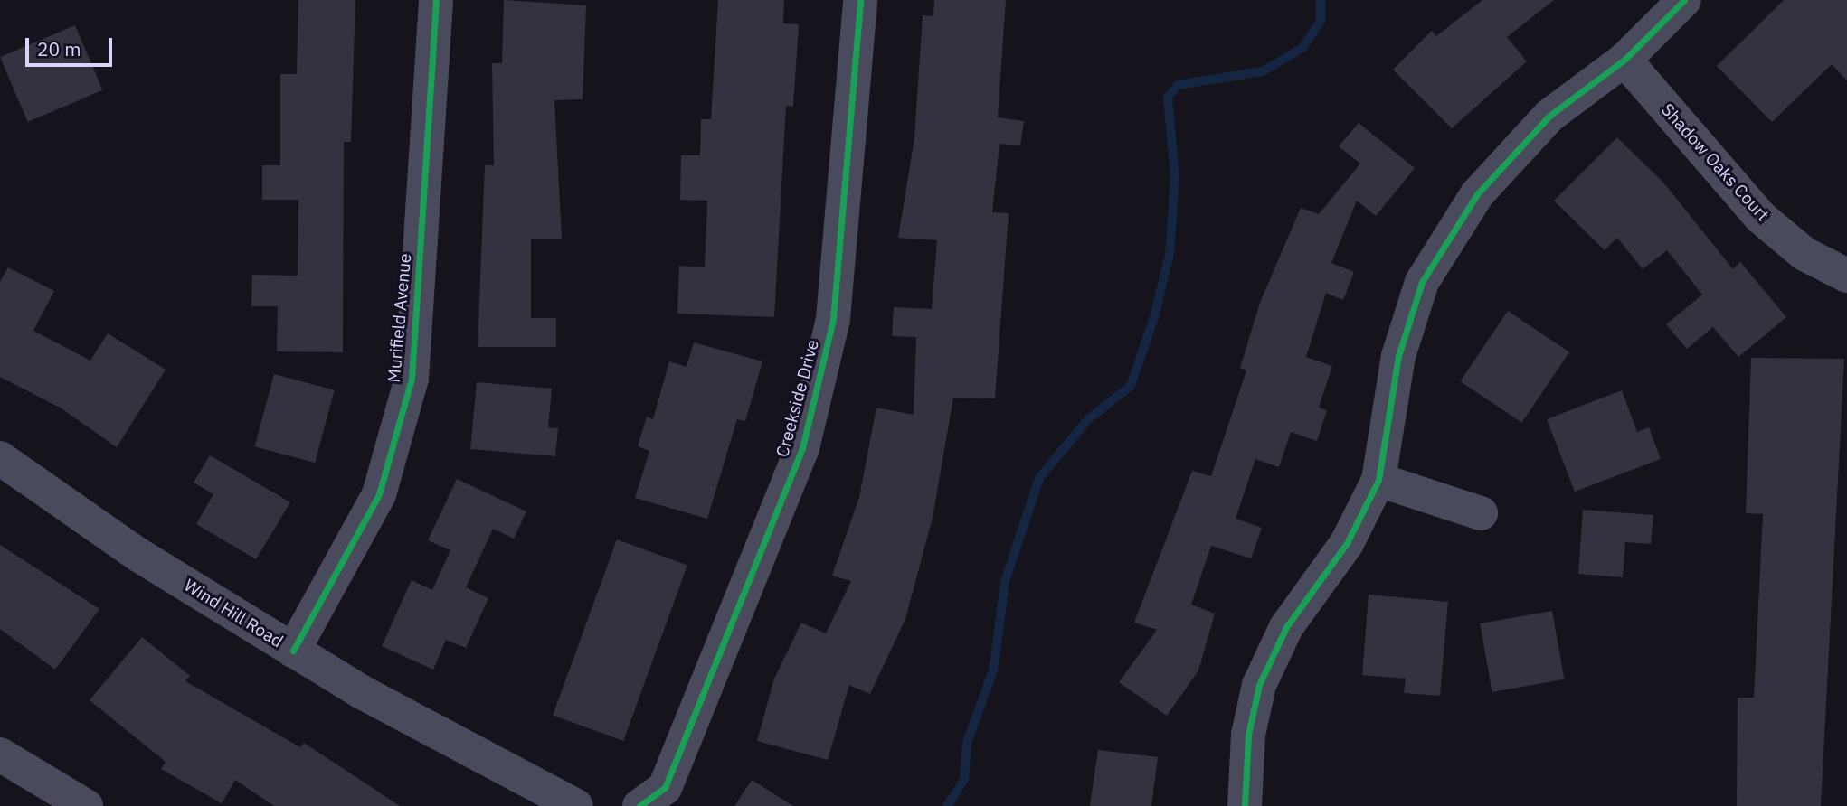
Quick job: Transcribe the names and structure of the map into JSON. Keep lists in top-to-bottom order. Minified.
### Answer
{"streets":{"street":["Shadow Oaks Court","Murifield Avenue","Creekside Drive","Wind Hill Road"]},"crossings":[["Murifield Avenue","Wind Hill Road"]],"scale_bar":"20 m"}
